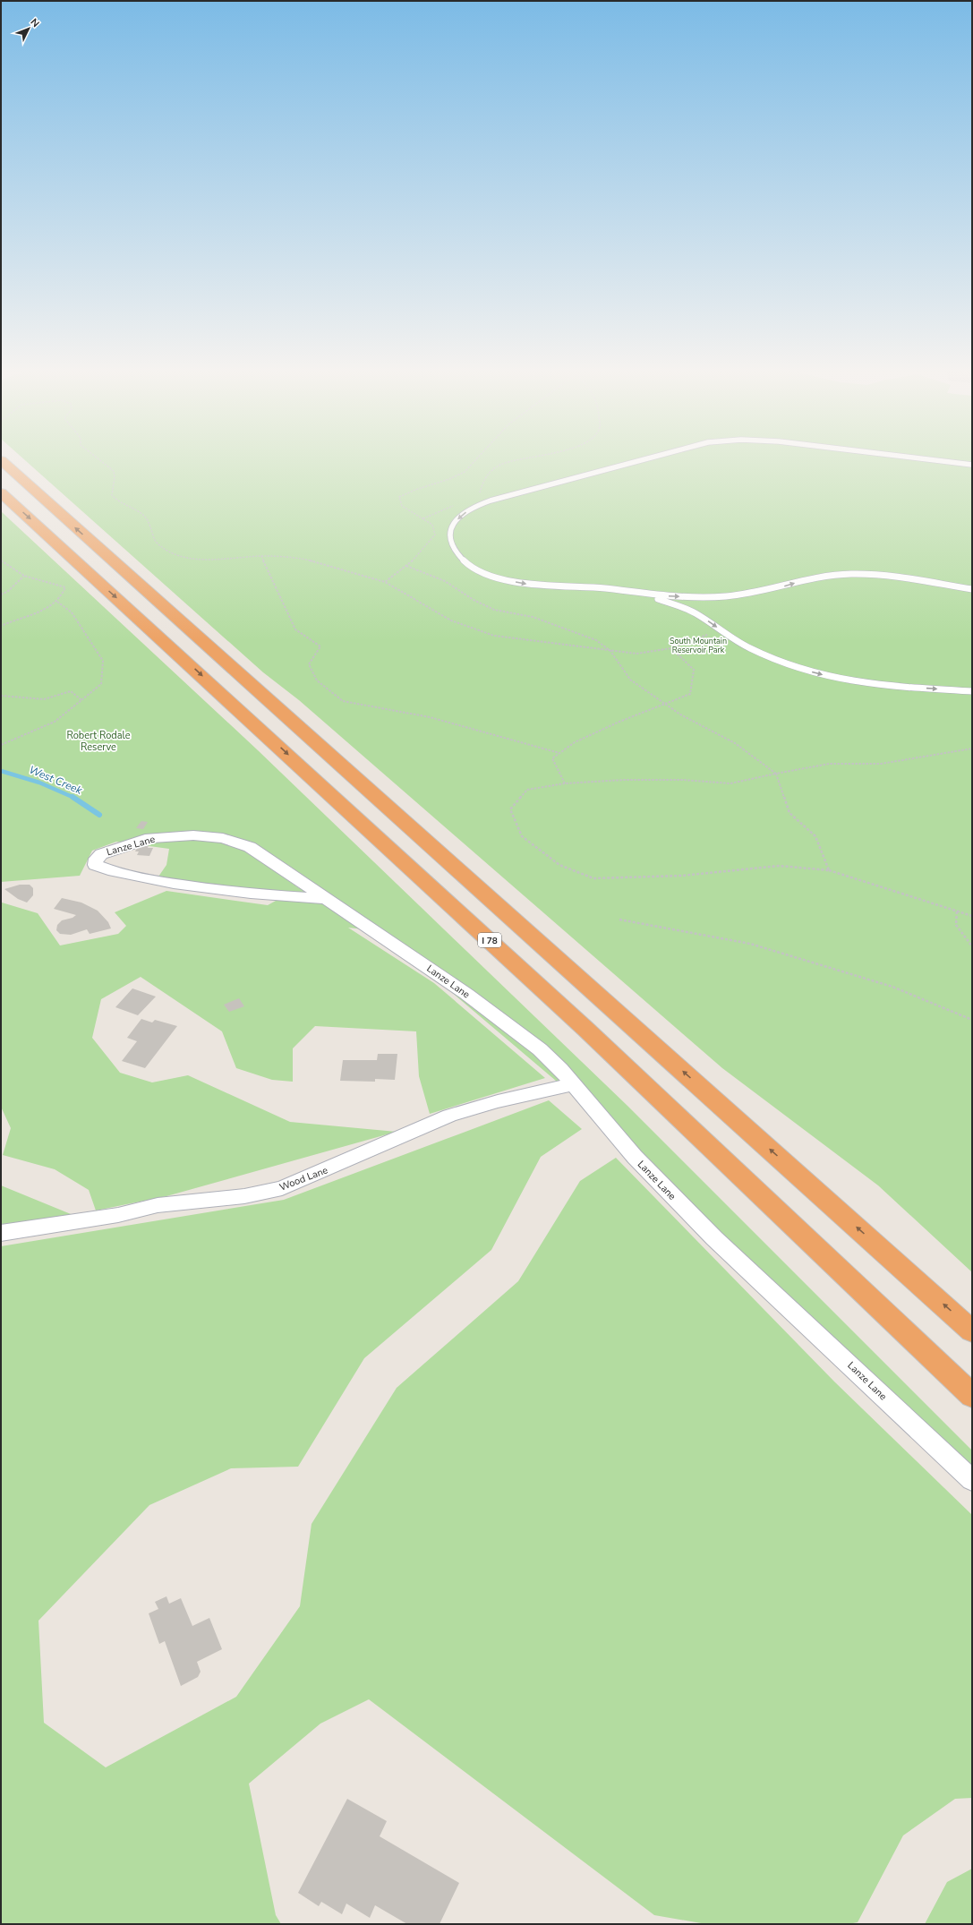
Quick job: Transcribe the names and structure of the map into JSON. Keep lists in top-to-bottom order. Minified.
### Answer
{"streets":{"highway":["I 78"],"street":["Lanze Lane","Wood Lane"]},"crossings":[["Lanze Lane","Wood Lane"]],"water":["West Creek"],"parks":["South Mountain Reservoir Park","Robert Rodale Reserve"],"north":"top right"}
